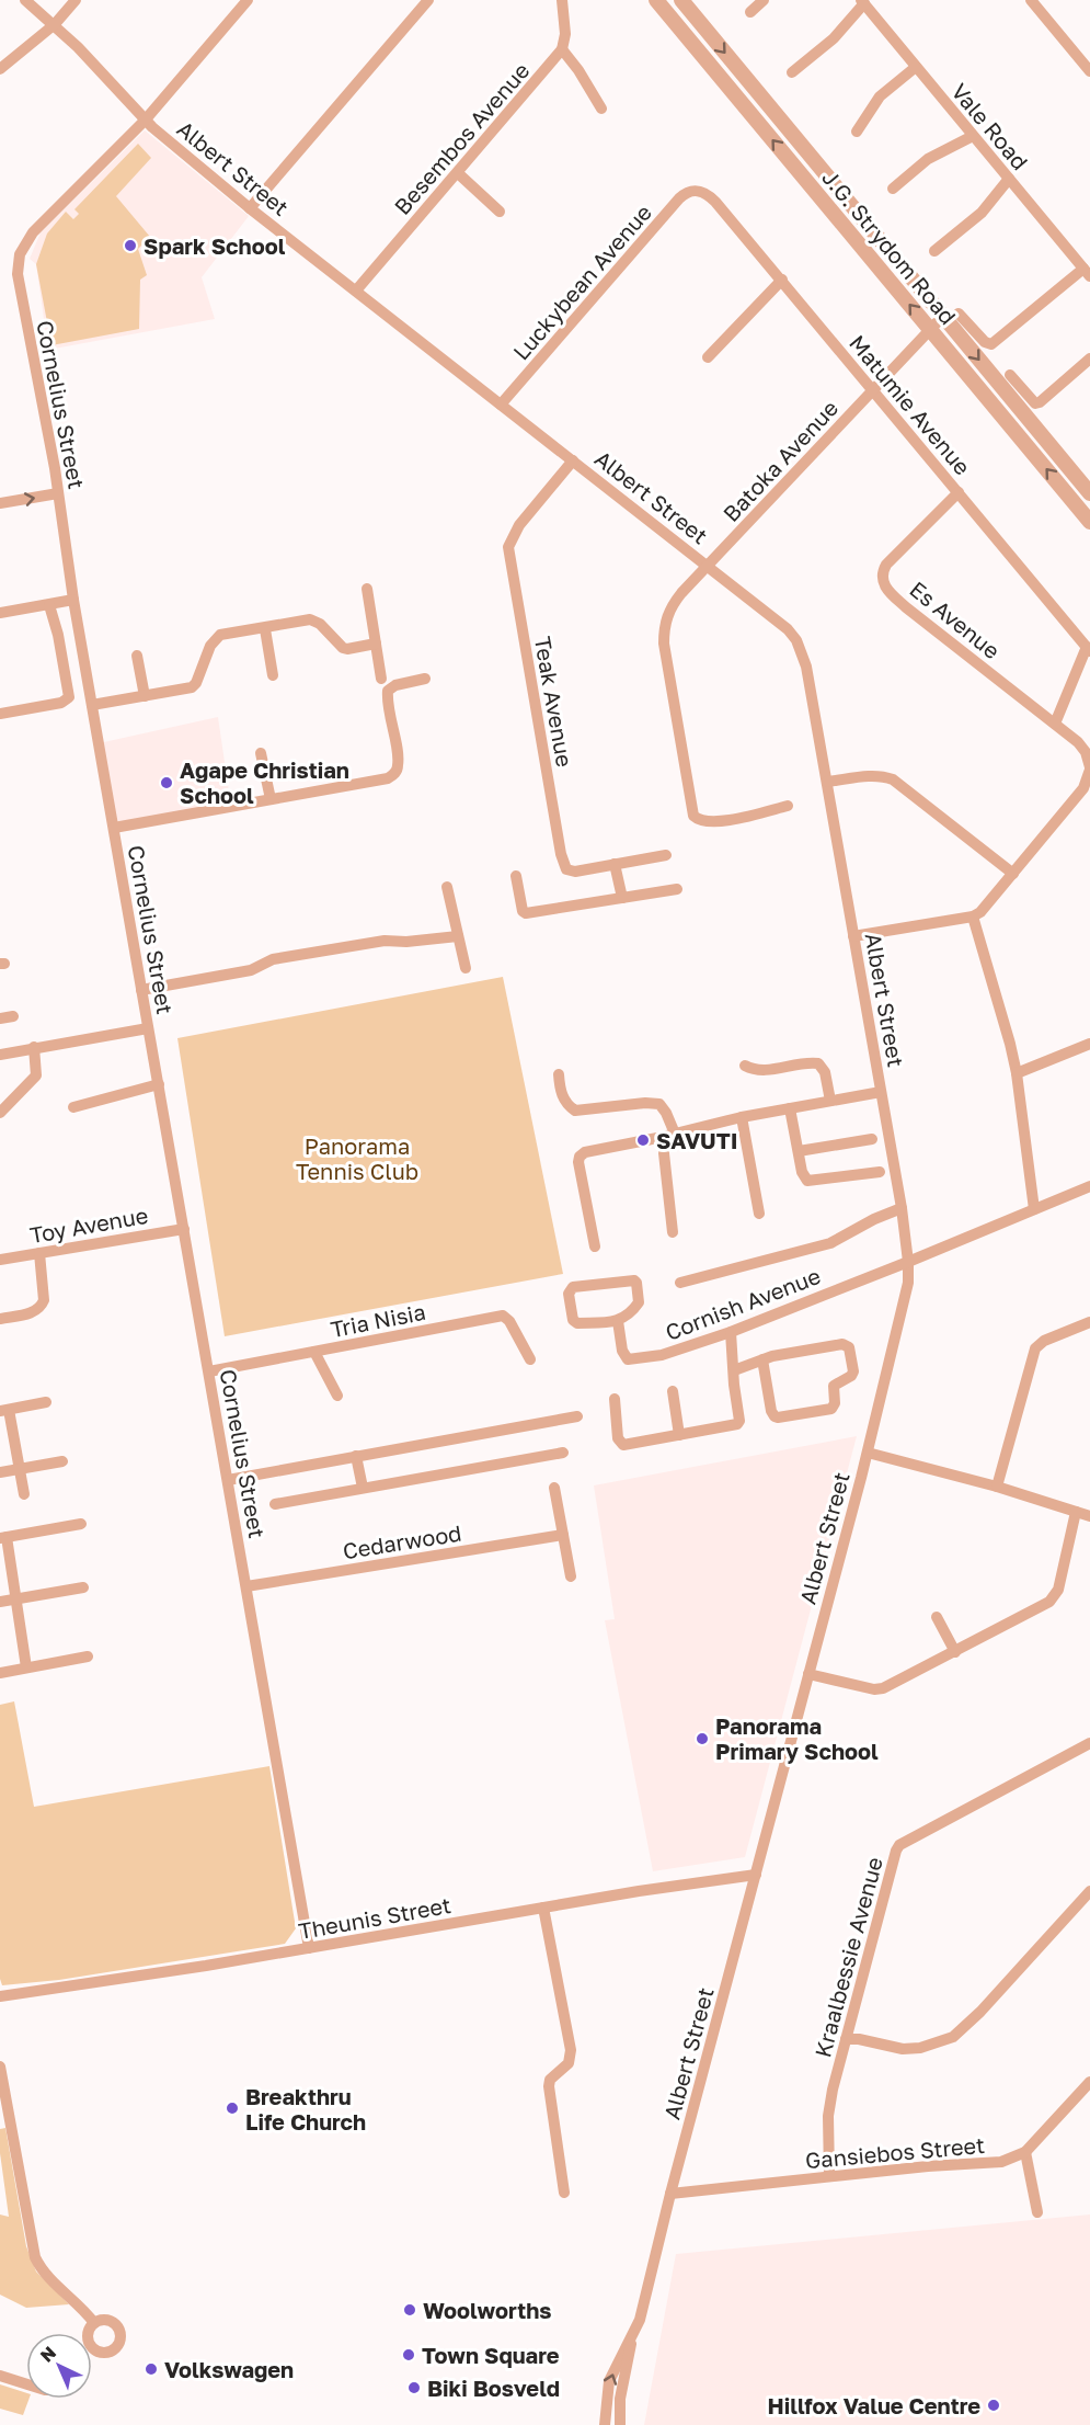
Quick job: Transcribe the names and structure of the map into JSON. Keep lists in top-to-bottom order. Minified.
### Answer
{"streets":{"street":["Vale Road","Besembos Avenue","Albert Street","J.G. Strydom Road","Luckybean Avenue","Cornelius Street","Matumie Avenue","Batoka Avenue","Es Avenue","Teak Avenue","Toy Avenue","Cornish Avenue","Tria Nisia","Cedarwood","Theunis Street","Kraalbessie Avenue","Gansiebos Street"]},"crossings":[["Besembos Avenue","Albert Street"],["Albert Street","Luckybean Avenue"],["Albert Street","Cornelius Street"],["Albert Street","Batoka Avenue"],["Albert Street","Teak Avenue"],["Albert Street","Cornish Avenue"],["Albert Street","Theunis Street"],["Albert Street","Gansiebos Street"],["J.G. Strydom Road","Batoka Avenue"],["Luckybean Avenue","Matumie Avenue"],["Cornelius Street","Toy Avenue"],["Cornelius Street","Tria Nisia"],["Cornelius Street","Cedarwood"],["Cornelius Street","Theunis Street"],["Matumie Avenue","Batoka Avenue"],["Matumie Avenue","Es Avenue"],["Kraalbessie Avenue","Gansiebos Street"]],"parks":["Panorama Tennis Club"],"places":["Spark School","Agape Christian School","SAVUTI","Panorama Primary School","Breakthru Life Church","Woolworths","Town Square","Volkswagen","Biki Bosveld","Hillfox Value Centre"],"north":"top left"}
